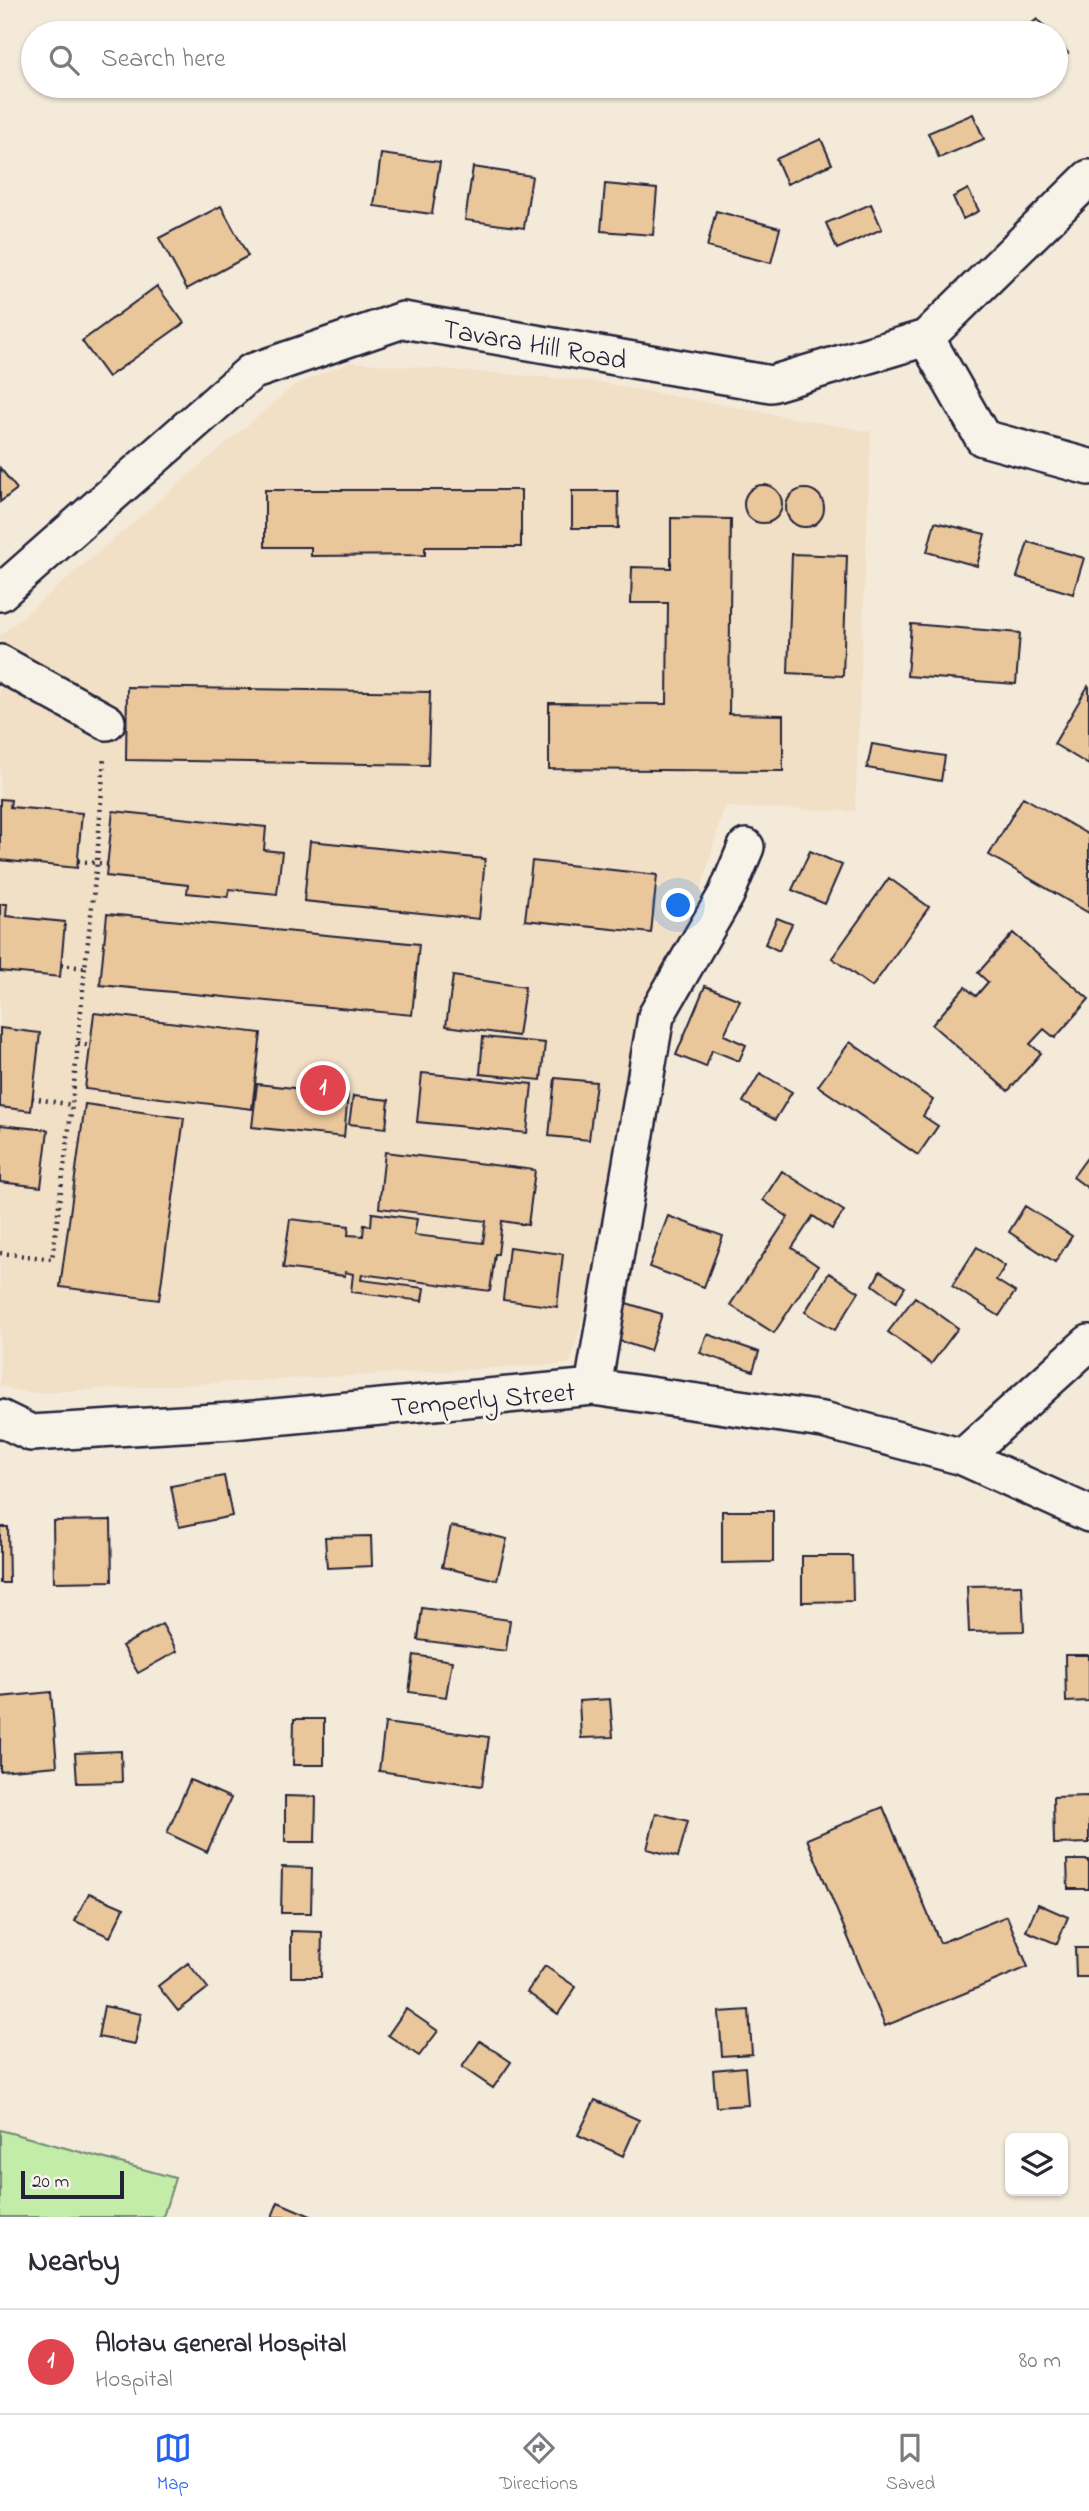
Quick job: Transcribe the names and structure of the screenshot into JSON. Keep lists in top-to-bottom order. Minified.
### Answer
{"streets":{"street":["Tavara Hill Road","Temperly Street"]},"scale_bar":"20 m","page":{"search":"Search here","pins":"1","scale":"20 m","heading":"Nearby","list":[{"mark":"1","name":"Alotau General Hospital","note":"Hospital","value":"80 m"}],"nav":["Map","Directions","Saved"]}}
